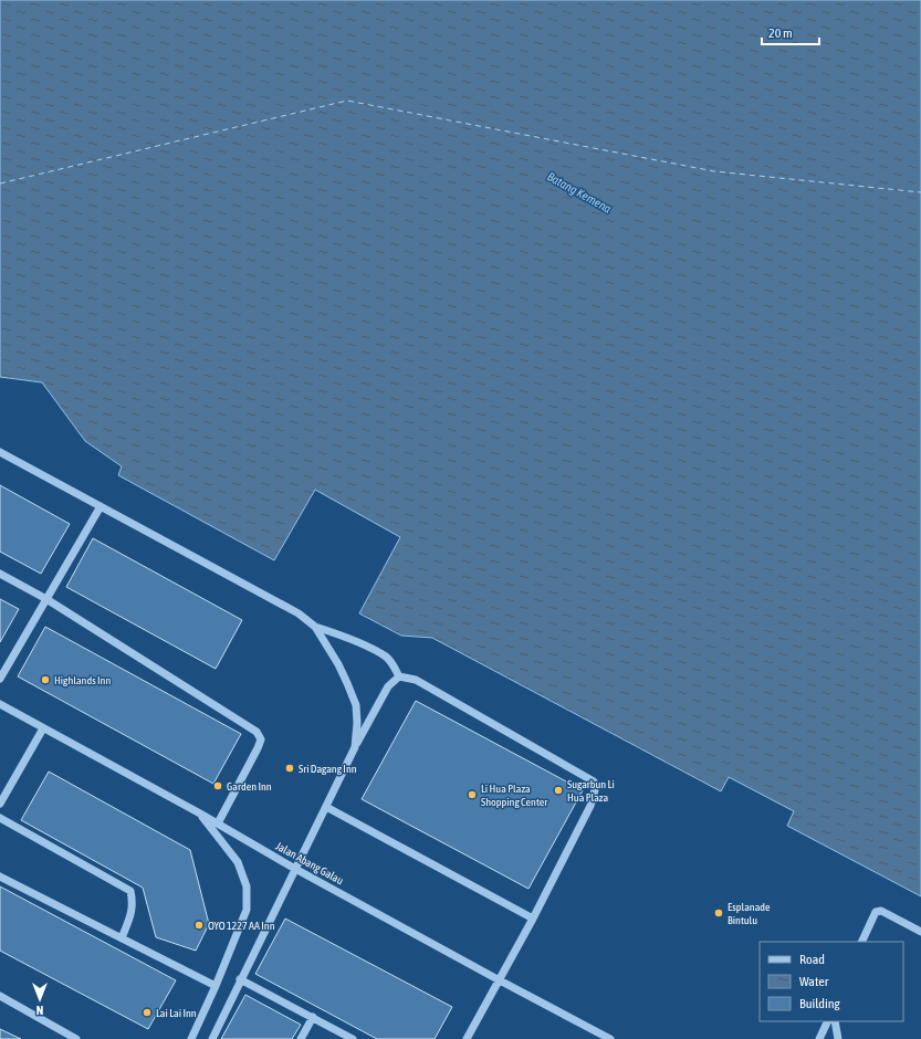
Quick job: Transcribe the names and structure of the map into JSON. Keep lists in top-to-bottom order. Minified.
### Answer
{"streets":{"street":["Jalan Abang Galau"]},"water":["Batang Kemena"],"places":["Highlands Inn","Sri Dagang Inn","Garden Inn","Sugarbun Li Hua Plaza","Li Hua Plaza Shopping Center","Esplanade Bintulu","OYO 1227 AA Inn","Lai Lai Inn"],"legend":["Road","Water","Building"],"scale_bar":"20 m","north":"bottom"}
